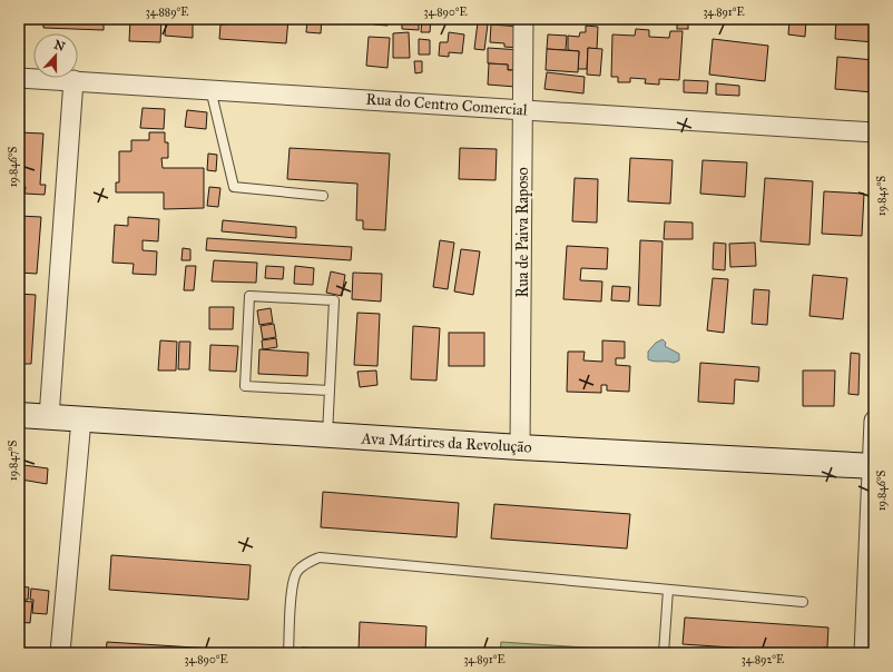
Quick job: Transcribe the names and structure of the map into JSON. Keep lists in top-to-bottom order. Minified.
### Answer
{"streets":{"street":["Rua do Centro Comercial","Rua de Paiva Raposo","Ava Mártires da Revolução"]},"crossings":[["Rua do Centro Comercial","Rua de Paiva Raposo"],["Rua de Paiva Raposo","Ava Mártires da Revolução"]],"north":"top","coordinates":["34.889°E","34.890°E","34.891°E","19.846°S","19.845°S","19.847°S","34.892°E"]}
